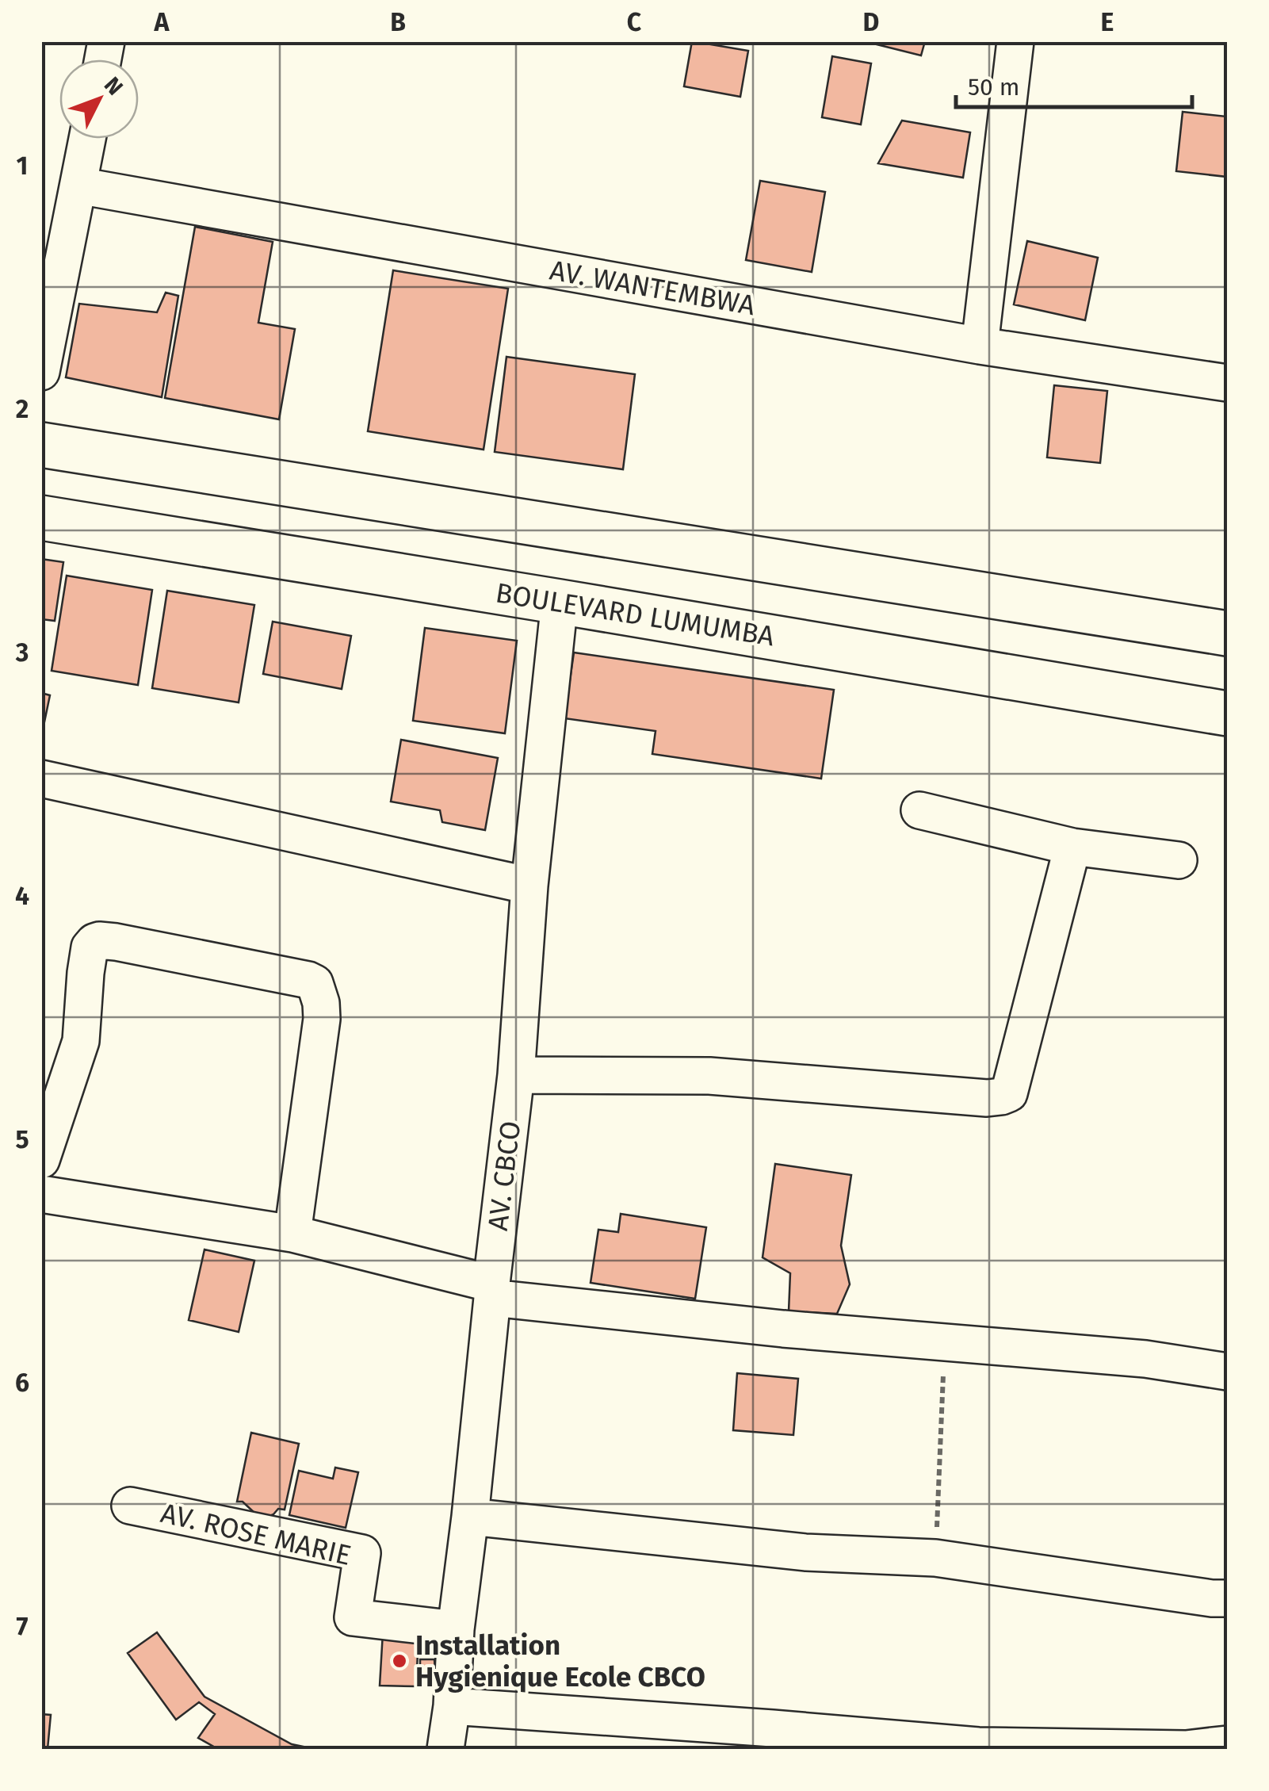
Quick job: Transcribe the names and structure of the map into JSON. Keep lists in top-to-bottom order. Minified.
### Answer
{"streets":{"highway":["BOULEVARD LUMUMBA"],"street":["AV. WANTEMBWA","AV. CBCO","AV. ROSE MARIE"]},"crossings":[["BOULEVARD LUMUMBA","AV. CBCO"],["AV. CBCO","AV. ROSE MARIE"]],"places":["Installation Hygienique Ecole CBCO"],"scale_bar":"50 m","north":"top right","grid":{"columns":["A","B","C","D","E"],"rows":["1","2","3","4","5","6","7"]}}
